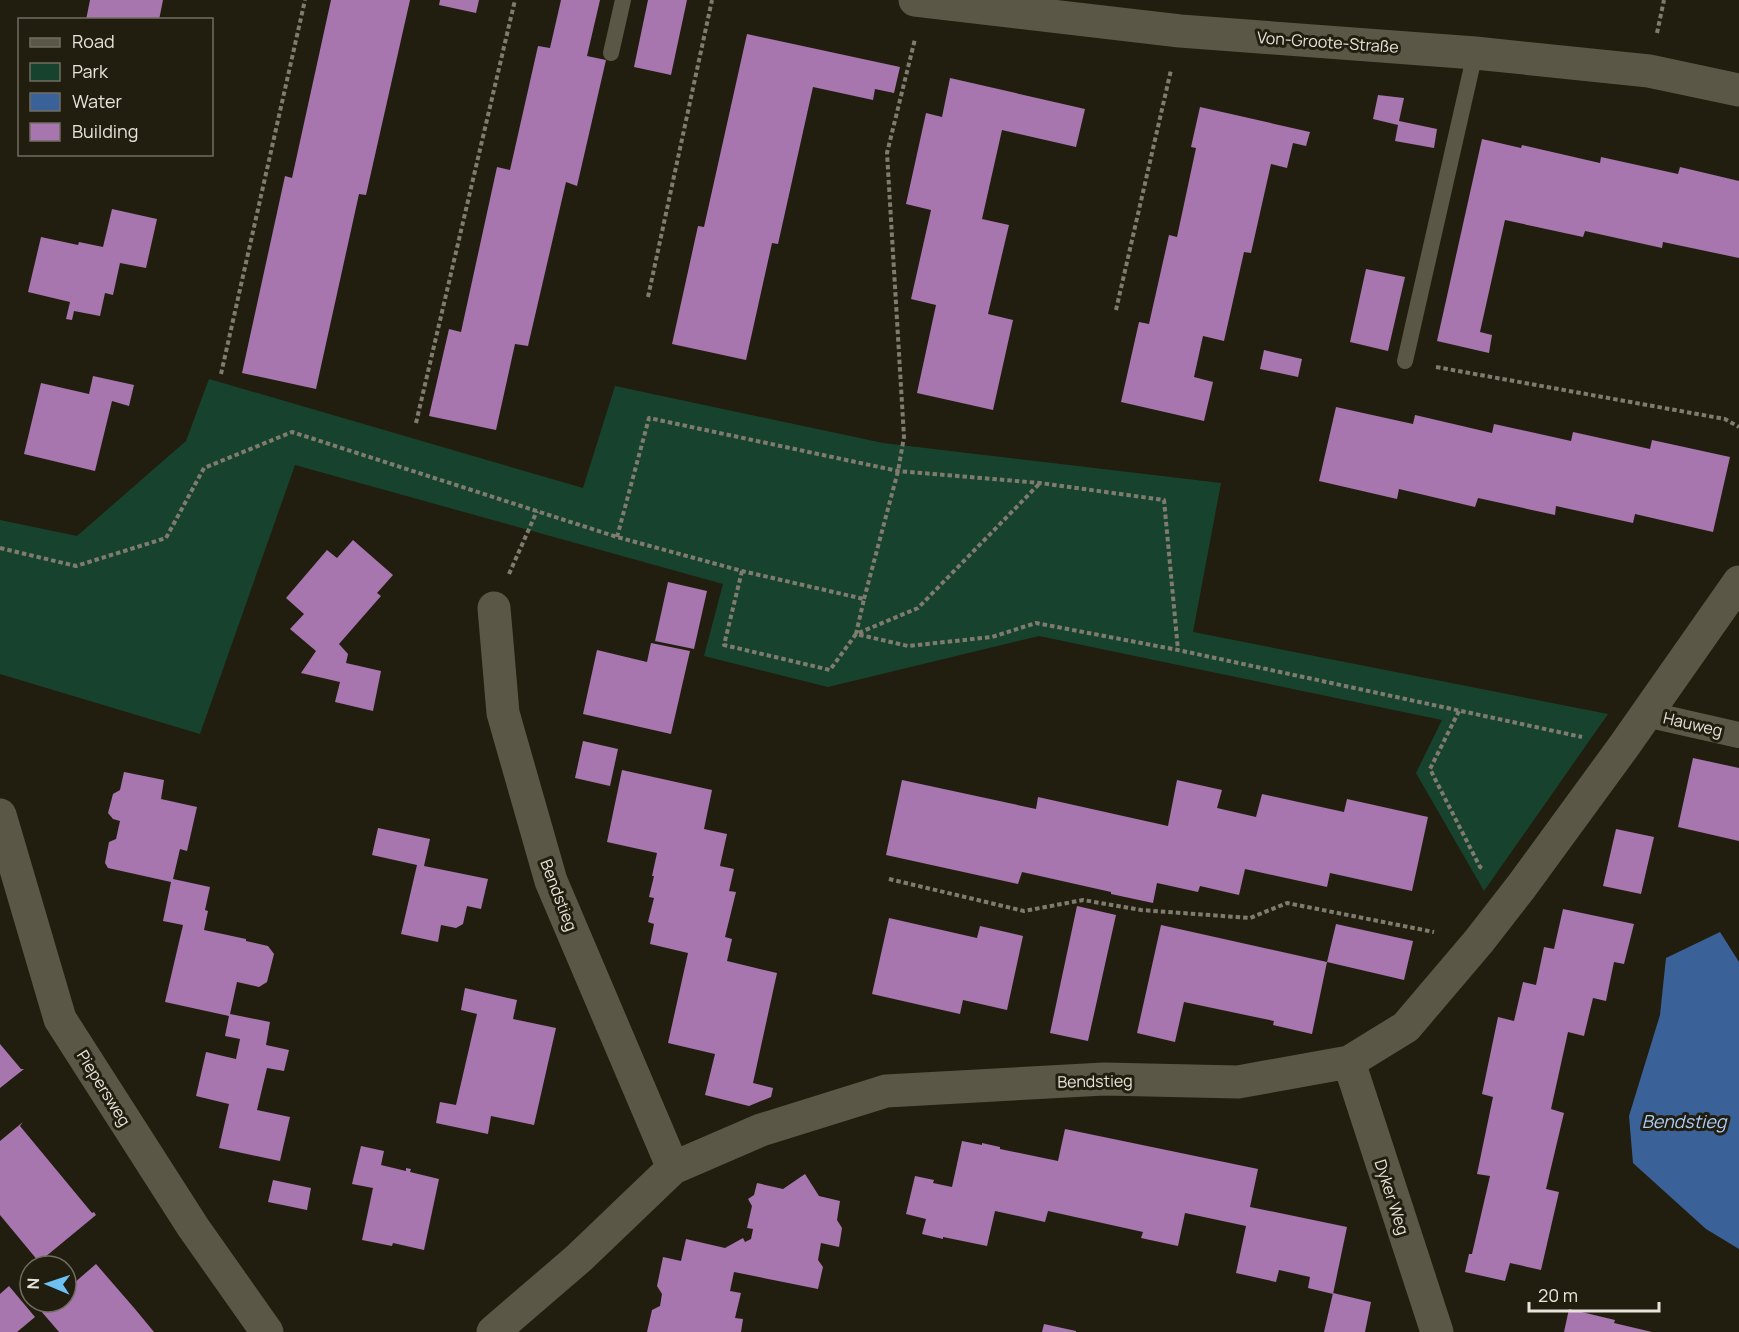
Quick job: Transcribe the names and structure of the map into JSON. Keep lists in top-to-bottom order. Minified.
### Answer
{"streets":{"street":["Von-Groote-Straße","Hauweg","Bendstieg","Piepersweg","Dyker Weg"]},"crossings":[["Hauweg","Bendstieg"],["Bendstieg","Dyker Weg"]],"water":["Bendstieg"],"legend":["Road","Park","Water","Building"],"scale_bar":"20 m","north":"left"}
